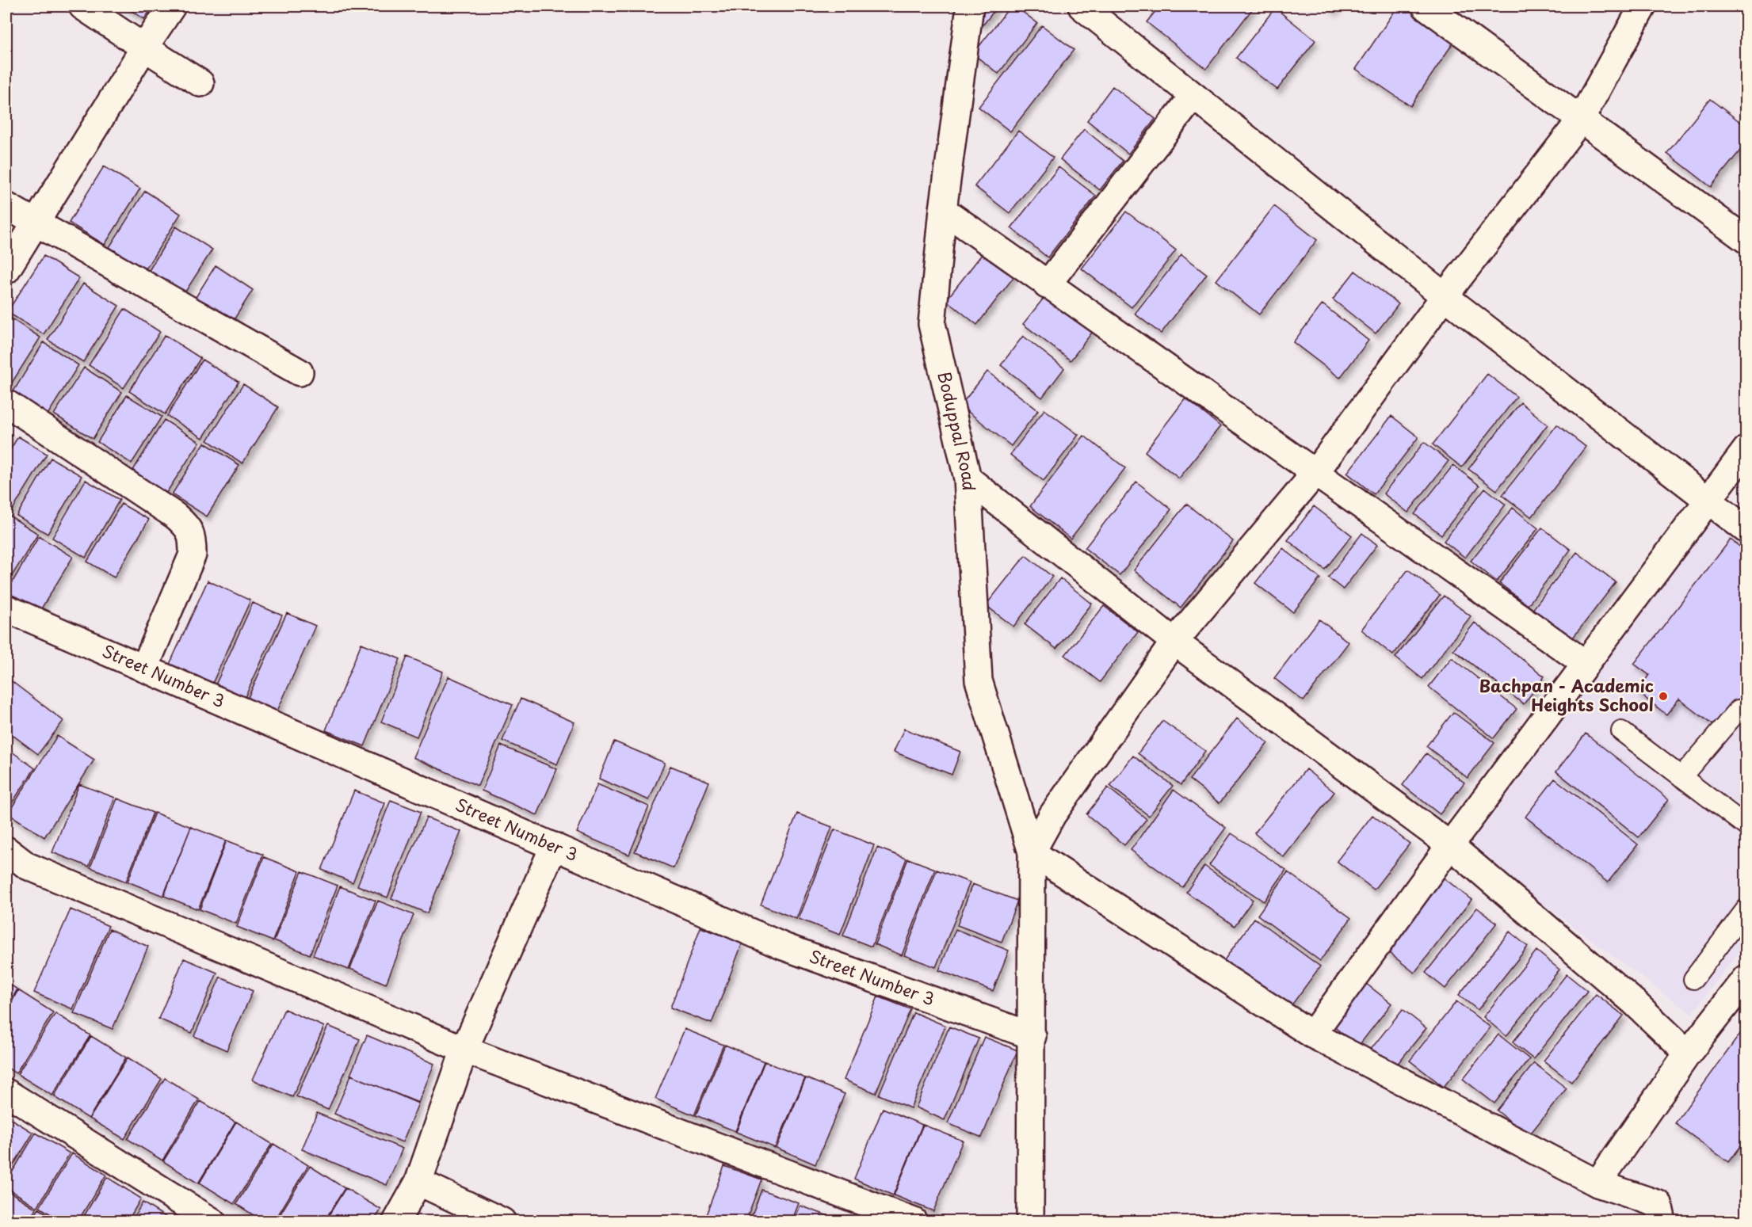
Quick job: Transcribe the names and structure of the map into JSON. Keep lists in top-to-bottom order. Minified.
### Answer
{"streets":{"street":["Boduppal Road","Street Number 3"]},"places":["Bachpan - Academic Heights School"]}
